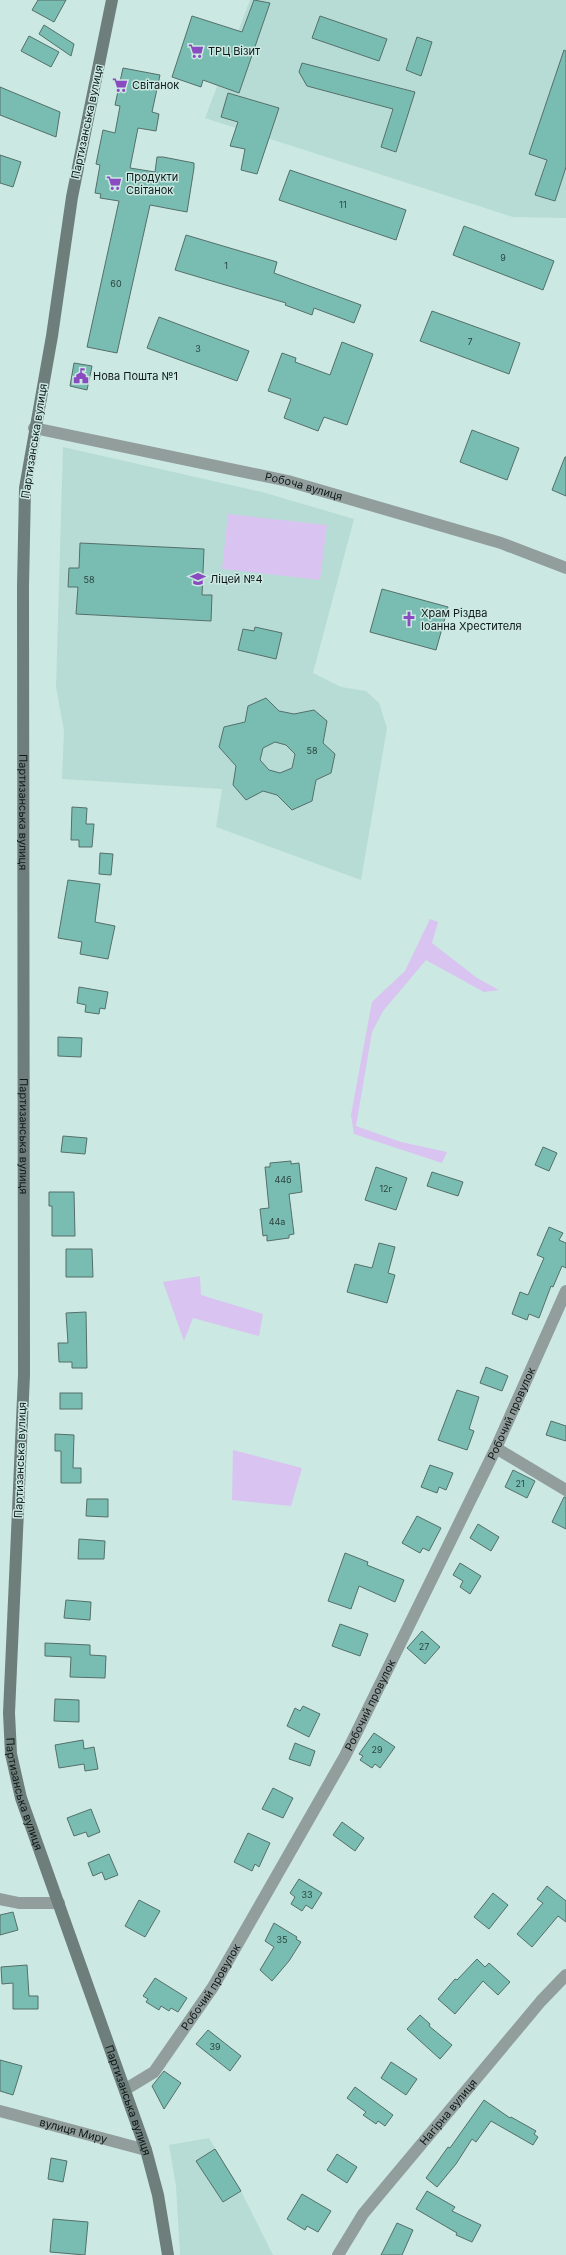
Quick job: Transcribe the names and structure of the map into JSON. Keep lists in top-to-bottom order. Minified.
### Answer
{"streets":{"main road":["Партизанська вулиця"],"street":["Робоча вулиця","Робочий провулок","Нагірна вулиця","вулиця Миру"]},"crossings":[["Партизанська вулиця","Робоча вулиця"],["Партизанська вулиця","Робочий провулок"],["Партизанська вулиця","вулиця Миру"]],"places":{"supermarket":["ТРЦ Візит","Світанок","Продукти Світанок"],"public building":["Нова Пошта №1"],"school or university":["Ліцей №4"],"church":["Храм Різдва Іоанна Хрестителя"]},"house_numbers":["11","9","1","60","7","3","58","58","44б","12г","44а","21","27","29","33","35","39"]}
